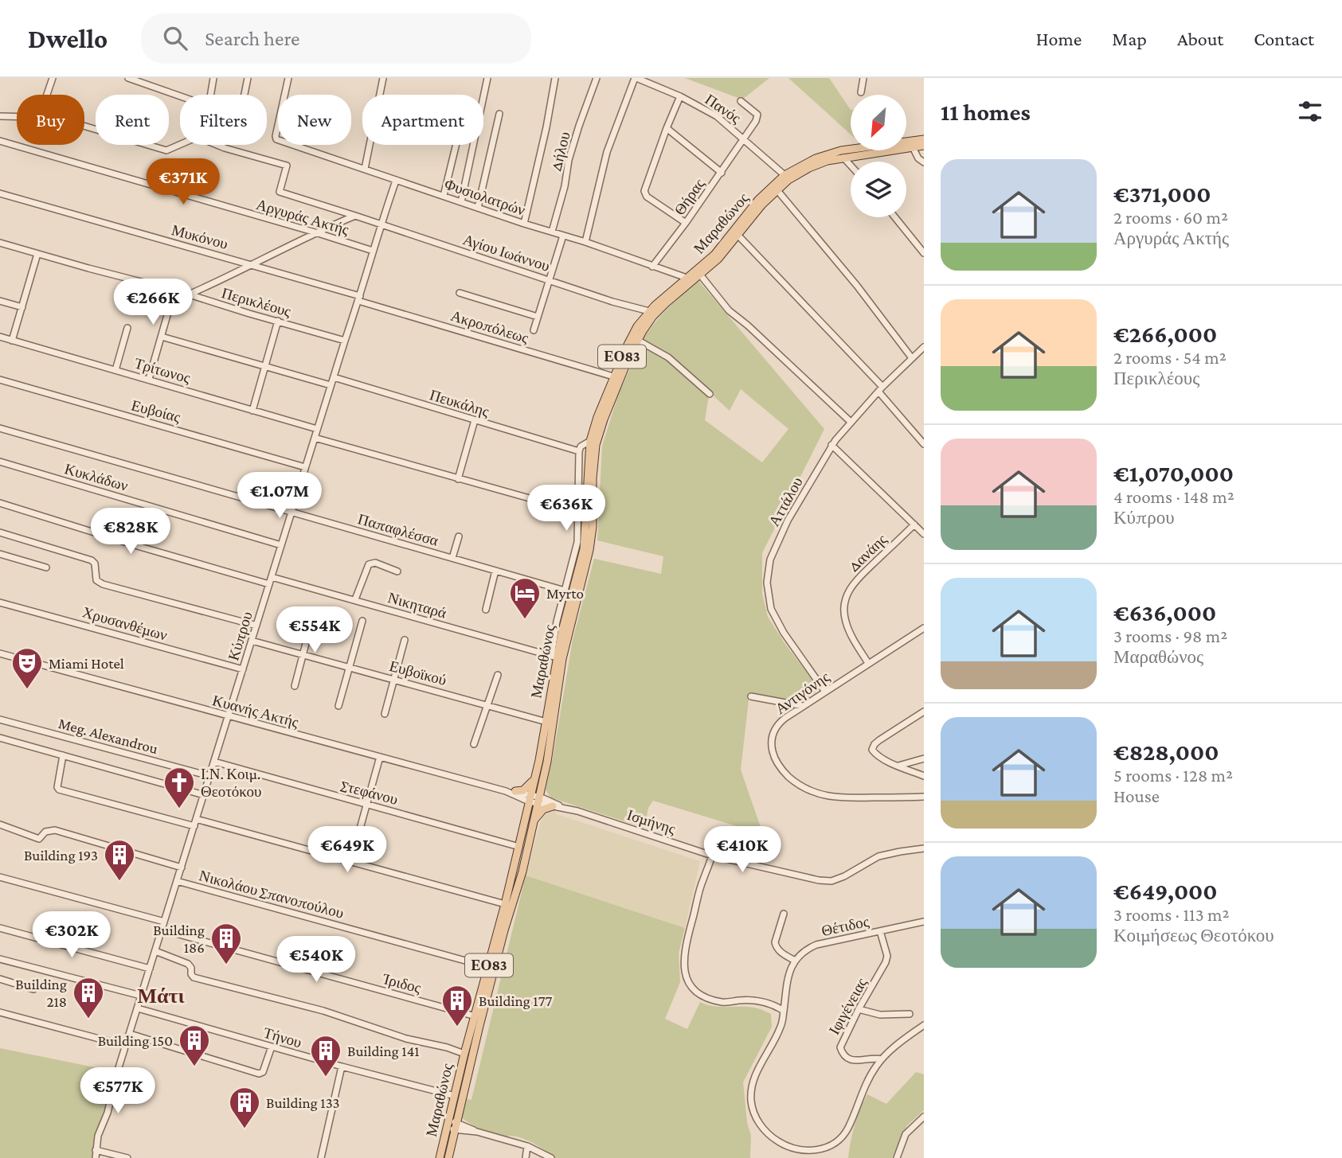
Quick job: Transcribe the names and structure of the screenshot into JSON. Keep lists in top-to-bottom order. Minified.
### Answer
{"streets":{"main road":["Μαραθώνος","ΕΟ83"],"street":["Πανός","Δήλου","Φυσιολατρών","Θήρας","Αργυράς Ακτής","Μυκόνου","Αγίου Ιωάννου","Περικλέους","Ακροπόλεως","Τρίτωνος","Πευκάλης","Ευβοίας","Κυκλάδων","Αττάλου","Παπαφλέσσα","Δανάης","Νικηταρά","Χρυσανθέμων","Κύπρου","Ευβοϊκού","Αντιγόνης","Κυανής Ακτής","Meg. Alexandrou","Στεφάνου","Ισμήνης","Νικολάου Σπανοπούλου","Θέτιδος","Ίριδος","Ιφιγένειας","Τήνου"]},"crossings":[["Πανός","Θήρας"],["Πανός","Μαραθώνος"],["Δήλου","Φυσιολατρών"],["Φυσιολατρών","Θήρας"],["Φυσιολατρών","Μαραθώνος"],["Φυσιολατρών","Κύπρου"],["Αργυράς Ακτής","Κύπρου"],["Μαραθώνος","Αγίου Ιωάννου"],["Μαραθώνος","Ακροπόλεως"],["Μαραθώνος","Νικηταρά"],["Μαραθώνος","Ευβοϊκού"],["Μαραθώνος","Κυανής Ακτής"],["Μαραθώνος","Στεφάνου"],["Μαραθώνος","Νικολάου Σπανοπούλου"],["Μαραθώνος","Ίριδος"],["Μαραθώνος","Τήνου"],["Μυκόνου","Ακροπόλεως"],["Μυκόνου","Κύπρου"],["Αγίου Ιωάννου","Κύπρου"],["Περικλέους","Κύπρου"],["Ακροπόλεως","Κύπρου"],["Τρίτωνος","Κύπρου"],["Πευκάλης","Κύπρου"],["Ευβοίας","Κύπρου"],["Κυκλάδων","Κύπρου"],["Αττάλου","Αντιγόνης"],["Παπαφλέσσα","Κύπρου"],["Δανάης","Αντιγόνης"],["Νικηταρά","Κύπρου"],["Χρυσανθέμων","Κύπρου"],["Κύπρου","Ευβοϊκού"],["Κύπρου","Κυανής Ακτής"],["Κύπρου","Meg. Alexandrou"],["Κύπρου","Στεφάνου"],["Κύπρου","Νικολάου Σπανοπούλου"],["Κύπρου","Ίριδος"],["Κύπρου","Τήνου"],["Θέτιδος","Ιφιγένειας"]],"districts":["Μάτι"],"places":{"hotel":["Myrto"],"theatre":["Miami Hotel"],"church":["Ι.Ν. Κοιμ. Θεοτόκου"],"building":["Building 193","Building 186","Building 218","Building 177","Building 150","Building 141","Building 133"]},"north":"bottom left","page":{"header":"Dwello","search":"Search here","nav":["Home","Map","About","Contact"],"heading":"11 homes","chip":["Buy","Rent","Filters","New","Apartment"],"list":[{"name":"€371,000","note":"2 rooms · 60 m² · Αργυράς Ακτής"},{"name":"€266,000","note":"2 rooms · 54 m² · Περικλέους"},{"name":"€1,070,000","note":"4 rooms · 148 m² · Κύπρου"},{"name":"€636,000","note":"3 rooms · 98 m² · Μαραθώνος"},{"name":"€828,000","note":"5 rooms · 128 m² · House"},{"name":"€649,000","note":"3 rooms · 113 m² · Κοιμήσεως Θεοτόκου"}],"price":["€371K","€266K","€1.07M","€636K","€828K","€554K","€649K","€410K","€302K","€540K","€577K"]}}
